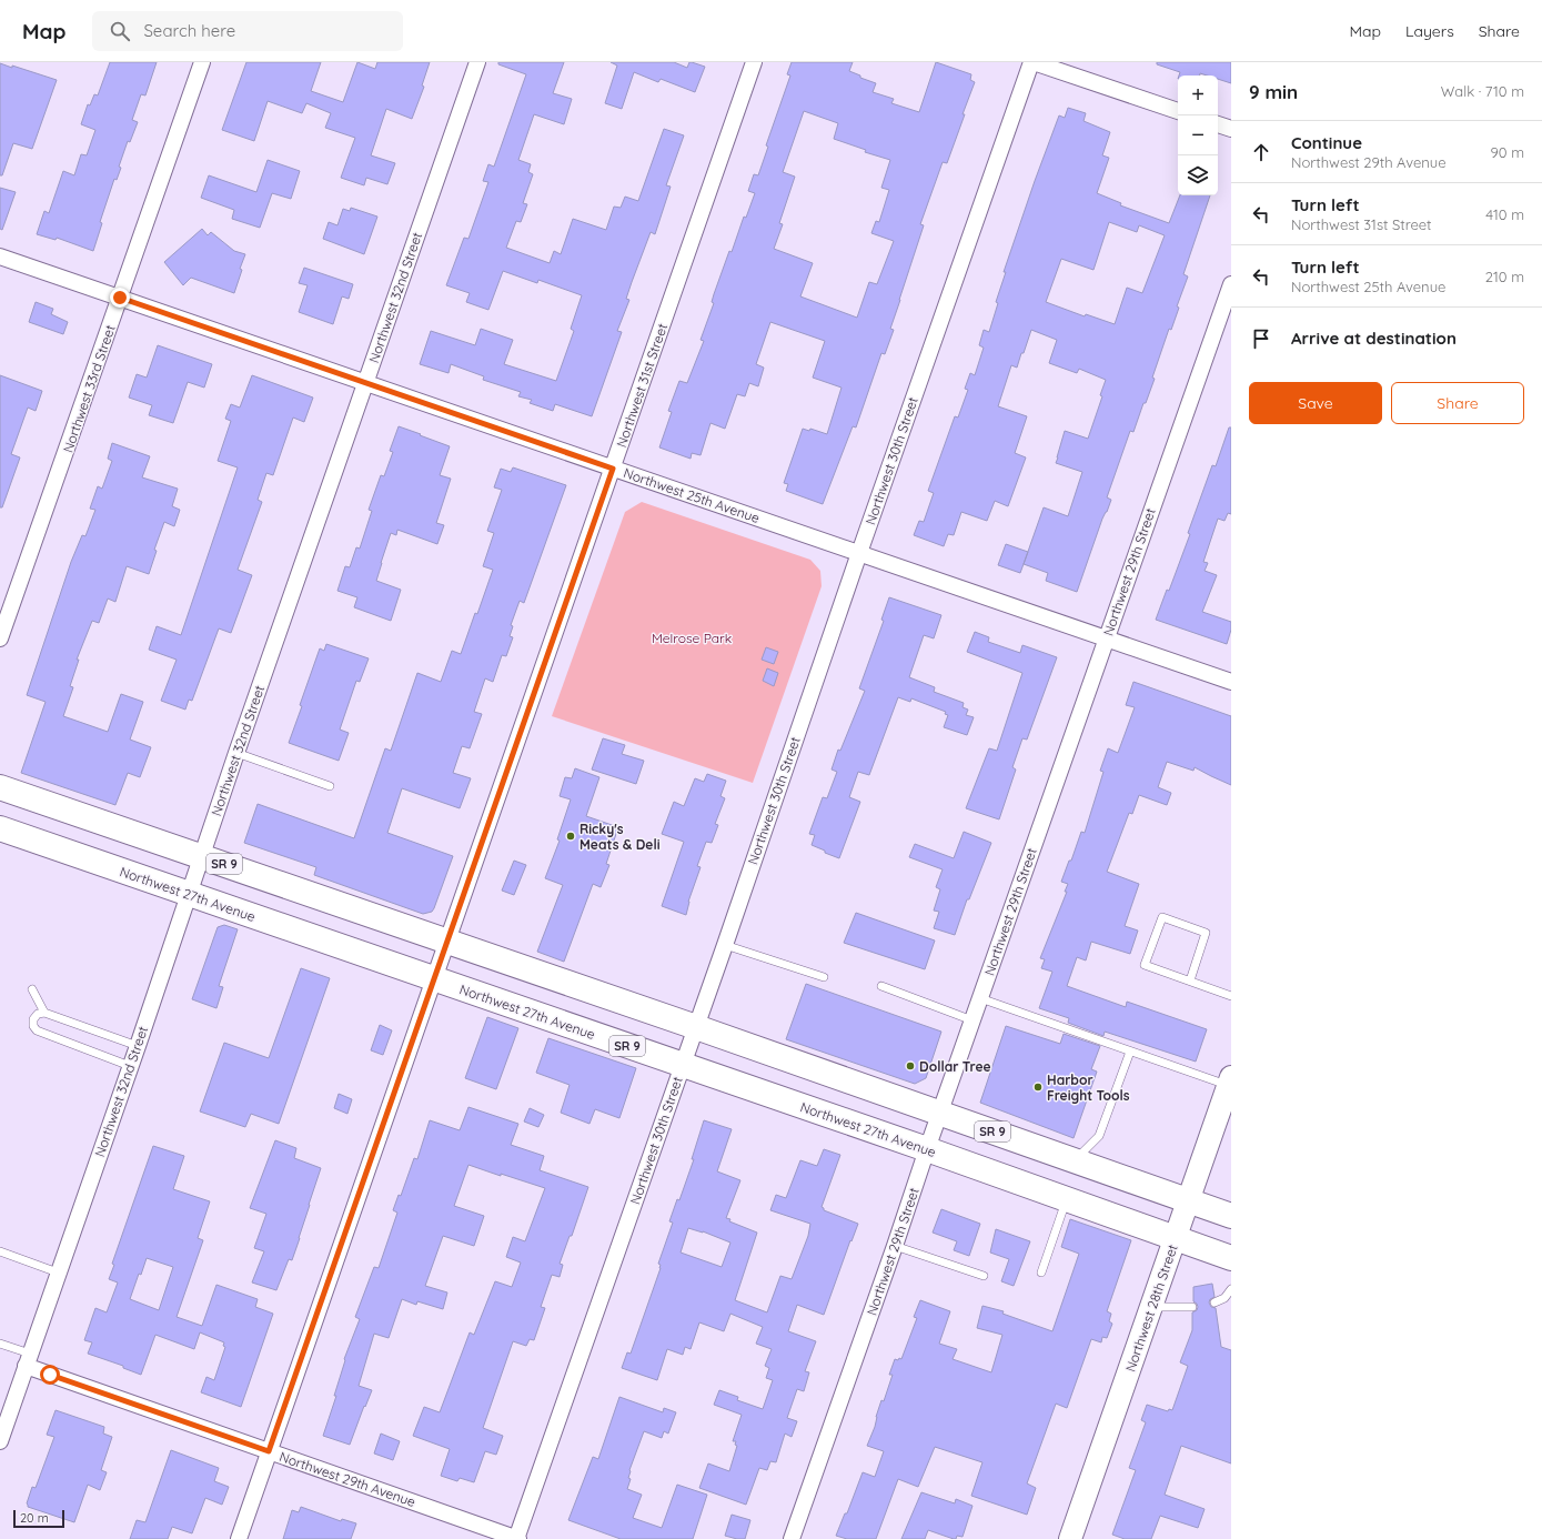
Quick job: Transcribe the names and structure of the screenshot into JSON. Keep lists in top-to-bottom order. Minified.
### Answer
{"streets":{"highway":["SR 9","Northwest 27th Avenue"],"street":["Northwest 32nd Street","Northwest 31st Street","Northwest 33rd Street","Northwest 30th Street","Northwest 25th Avenue","Northwest 29th Street","Northwest 28th Street","Northwest 29th Avenue"]},"crossings":[["Northwest 32nd Street","Northwest 25th Avenue"],["Northwest 32nd Street","SR 9"],["Northwest 32nd Street","Northwest 27th Avenue"],["Northwest 32nd Street","Northwest 29th Avenue"],["Northwest 31st Street","Northwest 25th Avenue"],["Northwest 31st Street","SR 9"],["Northwest 31st Street","Northwest 27th Avenue"],["Northwest 31st Street","Northwest 29th Avenue"],["Northwest 33rd Street","Northwest 25th Avenue"],["Northwest 30th Street","Northwest 25th Avenue"],["Northwest 30th Street","SR 9"],["Northwest 30th Street","Northwest 27th Avenue"],["Northwest 30th Street","Northwest 29th Avenue"],["Northwest 25th Avenue","Northwest 29th Street"],["Northwest 29th Street","SR 9"],["Northwest 29th Street","Northwest 27th Avenue"],["SR 9","Northwest 28th Street"],["Northwest 27th Avenue","Northwest 28th Street"]],"parks":["Melrose Park"],"places":["Ricky's Meats & Deli","Dollar Tree","Harbor Freight Tools"],"scale_bar":"20 m","page":{"header":"Map","search":"Search here","nav":["Map","Layers","Share"],"heading":["9 min","Walk · 710 m"],"map_buttons":["+","−"],"list":[["Continue","Northwest 29th Avenue","90 m"],["Turn left","Northwest 31st Street","410 m"],["Turn left","Northwest 25th Avenue","210 m"],"Arrive at destination"],"buttons":["Save","Share"],"scale":"20 m"}}
